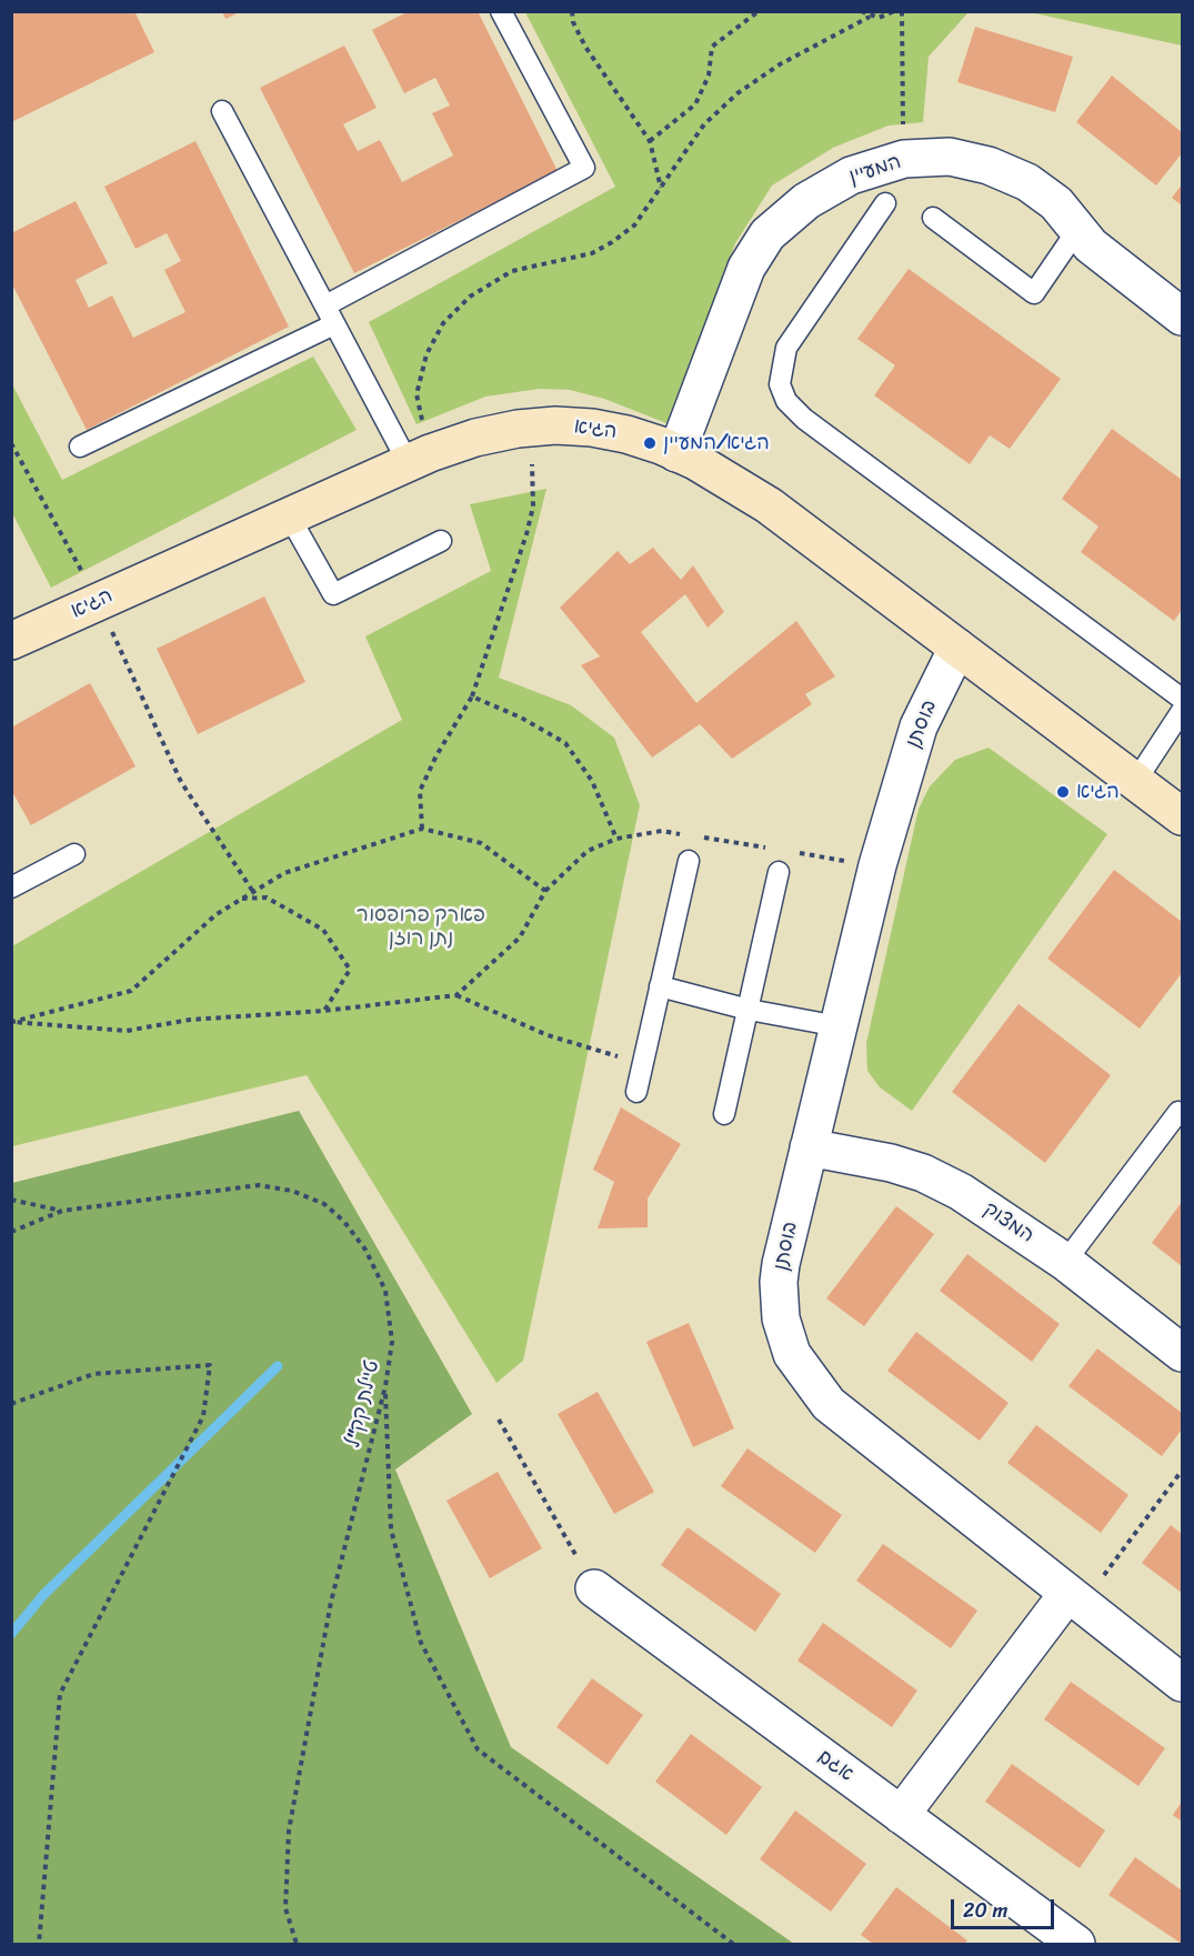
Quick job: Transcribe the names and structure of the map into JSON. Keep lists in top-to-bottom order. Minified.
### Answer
{"streets":{"street":["המעיין","הגיא","בוסתן","המצוק","אגם"],"path":["טיילת קק\"ל"]},"crossings":[["המעיין","הגיא"],["הגיא","בוסתן"],["בוסתן","המצוק"]],"parks":["פארק פרופסור נתן רוזן"],"places":["הגיא/המעיין","הגיא"],"scale_bar":"20 m"}
